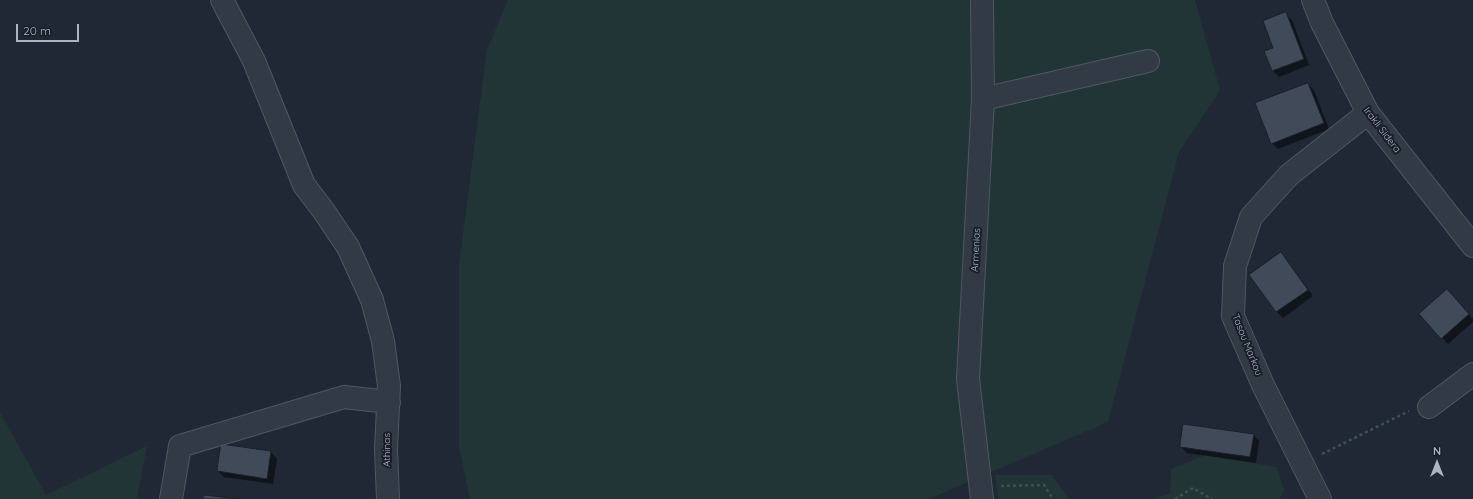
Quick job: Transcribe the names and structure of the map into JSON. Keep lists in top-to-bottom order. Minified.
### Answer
{"streets":{"street":["Irakli Sidera","Armenias","Tasou Markou","Athinas"]},"crossings":[["Irakli Sidera","Tasou Markou"]],"scale_bar":"20 m","north":"top"}
